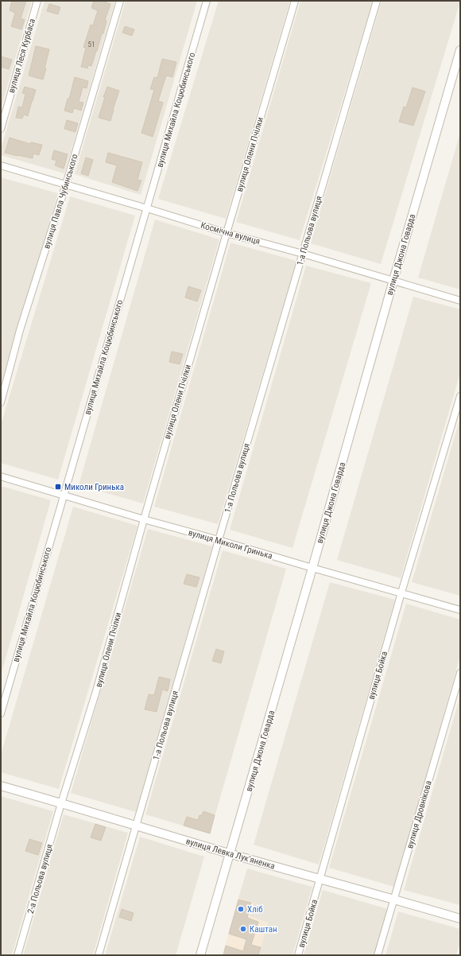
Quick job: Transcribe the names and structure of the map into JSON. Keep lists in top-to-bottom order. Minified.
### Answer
{"streets":{"street":["вулиця Леся Курбаса","вулиця Михайла Коцюбинського","вулиця Олени Пчілки","вулиця Павла Чубинського","1-а Польова вулиця","Космічна вулиця","вулиця Джона Говарда","вулиця Миколи Гринька","вулиця Бойка","вулиця Дровнікова","вулиця Левка Лук'яненка","2-а Польова вулиця"]},"crossings":[["вулиця Михайла Коцюбинського","Космічна вулиця"],["вулиця Михайла Коцюбинського","вулиця Миколи Гринька"],["вулиця Олени Пчілки","Космічна вулиця"],["вулиця Олени Пчілки","вулиця Миколи Гринька"],["вулиця Олени Пчілки","вулиця Левка Лук'яненка"],["вулиця Олени Пчілки","2-а Польова вулиця"],["вулиця Павла Чубинського","Космічна вулиця"],["1-а Польова вулиця","Космічна вулиця"],["1-а Польова вулиця","вулиця Миколи Гринька"],["1-а Польова вулиця","вулиця Левка Лук'яненка"],["Космічна вулиця","вулиця Джона Говарда"],["вулиця Джона Говарда","вулиця Миколи Гринька"],["вулиця Джона Говарда","вулиця Левка Лук'яненка"],["вулиця Миколи Гринька","вулиця Бойка"],["вулиця Бойка","вулиця Левка Лук'яненка"],["вулиця Дровнікова","вулиця Левка Лук'яненка"],["вулиця Левка Лук'яненка","2-а Польова вулиця"]],"places":{"transit":["Миколи Гринька"],"other":["Хліб","Каштан"]},"house_numbers":["51"]}
